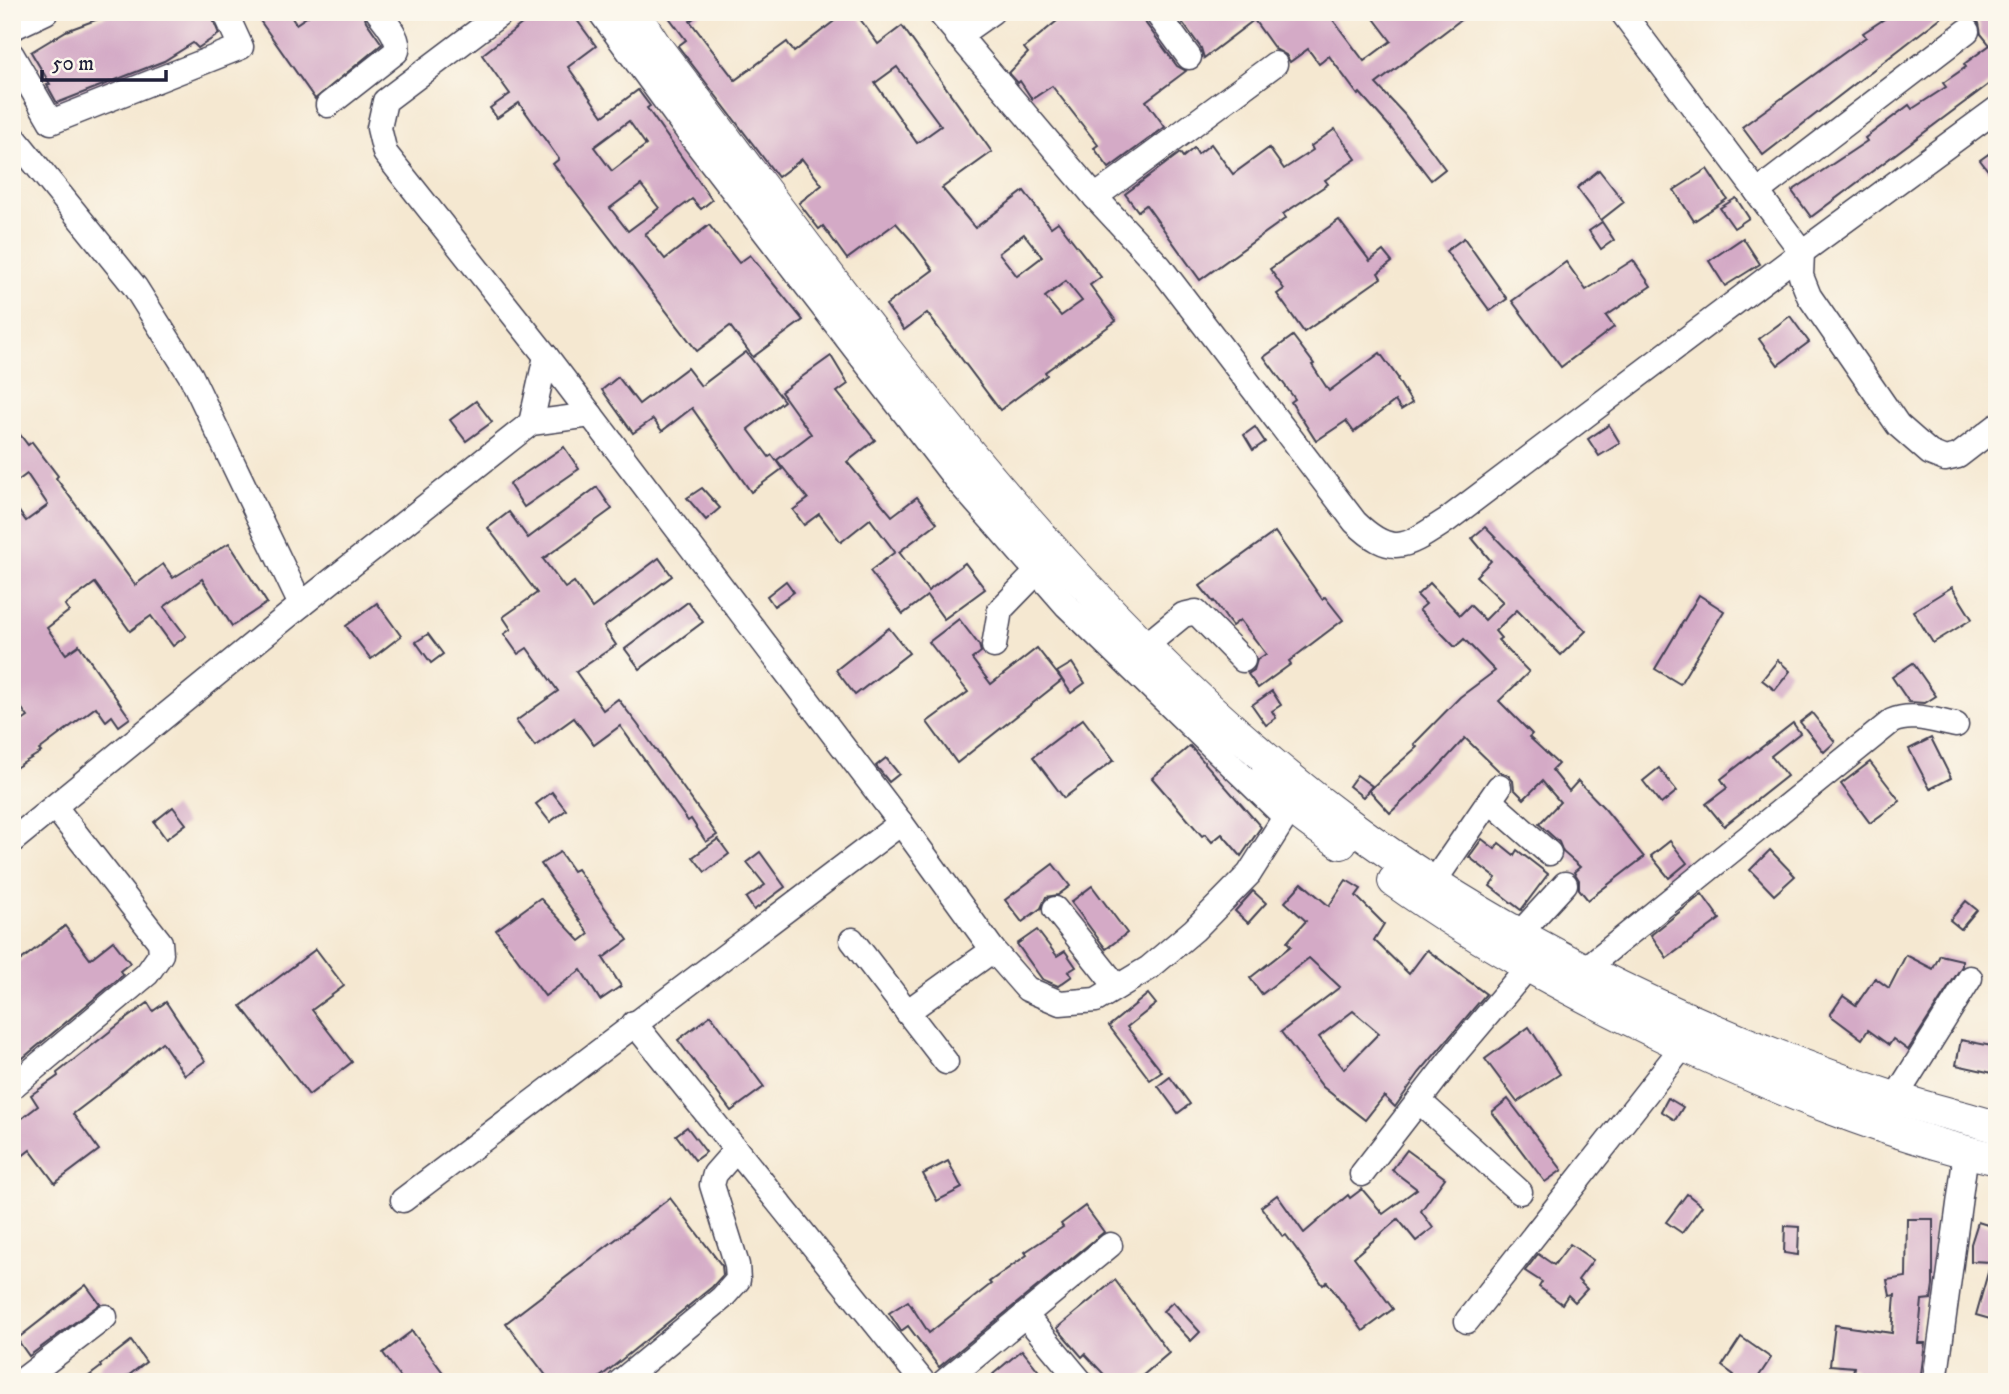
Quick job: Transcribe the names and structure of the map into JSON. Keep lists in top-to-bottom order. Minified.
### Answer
{"scale_bar":"50 m"}
